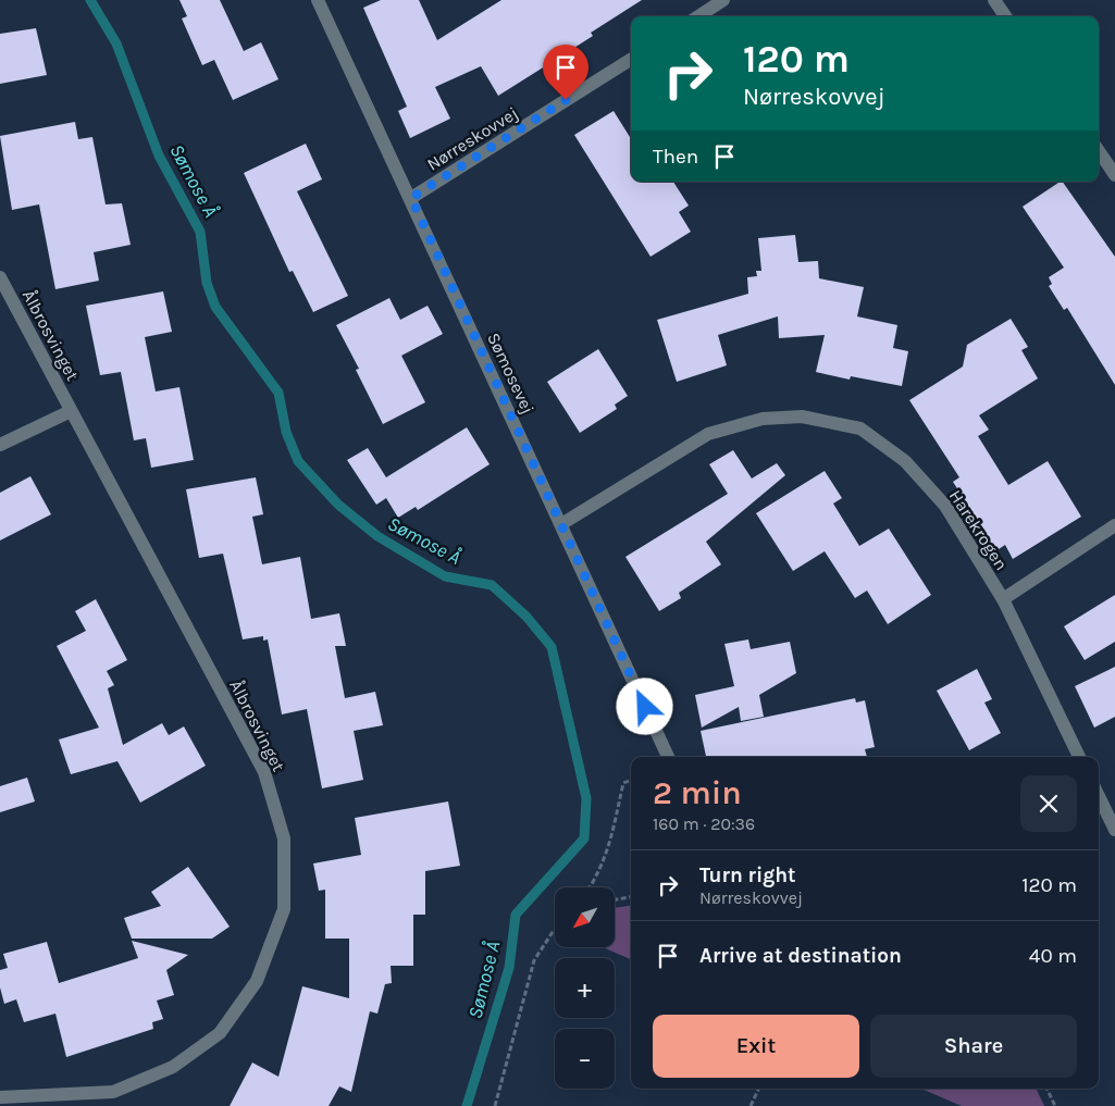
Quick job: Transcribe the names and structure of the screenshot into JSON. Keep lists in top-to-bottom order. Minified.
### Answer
{"streets":{"street":["Nørreskovvej","Ålbrosvinget","Sømosevej","Harekrogen"]},"crossings":[["Nørreskovvej","Sømosevej"],["Sømosevej","Harekrogen"]],"water":["Sømose Å"],"north":"bottom left","page":{"turn":["120 m","Nørreskovvej"],"then":"Then","heading":["2 min","160 m · 20:36"],"list":[{"name":"Turn right","note":"Nørreskovvej","value":"120 m"},{"name":"Arrive at destination","value":"40 m"}],"map_buttons":["+","−"],"buttons":["Exit","Share"]}}
